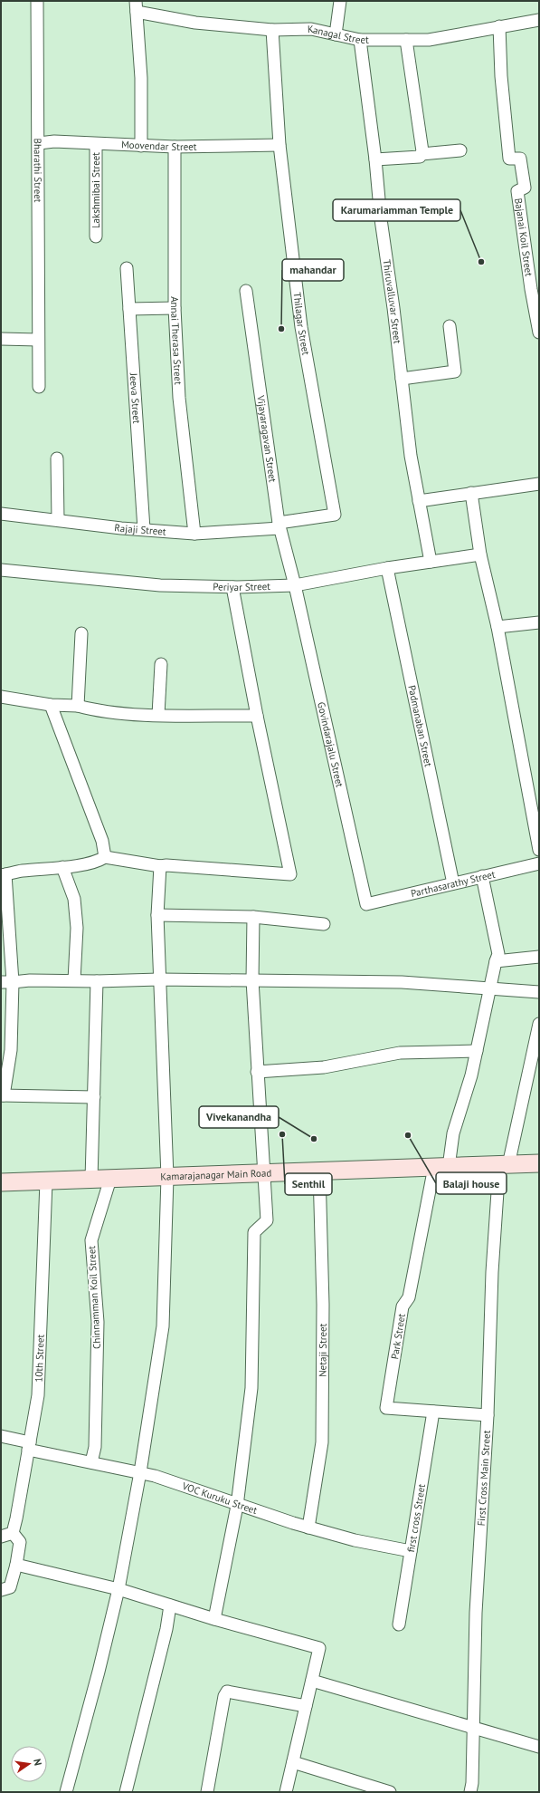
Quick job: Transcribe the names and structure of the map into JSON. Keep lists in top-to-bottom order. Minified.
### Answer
{"streets":{"main road":["Kamarajanagar Main Road"],"street":["Kanagal Street","Moovendar Street","Bharathi Street","Lakshmibai Street","Bajanai Koil Street","Thiruvalluvar Street","Thilagar Street","Annai Therasa Street","Jeeva Street","Vijayaragavan Street","Rajaji Street","Periyar Street","Padmanaban Street","Govindarajalu Street","Parthasarathy Street","Chinnamman Koil Street","Park Street","Netaji Street","10th Street","First Cross Main Street","VOC Kuruku Street","first cross Street"]},"crossings":[["Kanagal Street","Bajanai Koil Street"],["Kanagal Street","Thiruvalluvar Street"],["Kanagal Street","Thilagar Street"],["Moovendar Street","Bharathi Street"],["Moovendar Street","Lakshmibai Street"],["Moovendar Street","Thilagar Street"],["Moovendar Street","Annai Therasa Street"],["Thiruvalluvar Street","Periyar Street"],["Thilagar Street","Vijayaragavan Street"],["Thilagar Street","Rajaji Street"],["Annai Therasa Street","Rajaji Street"],["Jeeva Street","Rajaji Street"],["Vijayaragavan Street","Rajaji Street"],["Vijayaragavan Street","Periyar Street"],["Vijayaragavan Street","Govindarajalu Street"],["Periyar Street","Padmanaban Street"],["Periyar Street","Govindarajalu Street"],["Padmanaban Street","Parthasarathy Street"],["Govindarajalu Street","Parthasarathy Street"],["Kamarajanagar Main Road","Chinnamman Koil Street"],["Kamarajanagar Main Road","Park Street"],["Kamarajanagar Main Road","Netaji Street"],["Kamarajanagar Main Road","10th Street"],["Kamarajanagar Main Road","First Cross Main Street"],["Chinnamman Koil Street","VOC Kuruku Street"],["Park Street","First Cross Main Street"],["Park Street","first cross Street"],["Netaji Street","VOC Kuruku Street"],["10th Street","VOC Kuruku Street"],["VOC Kuruku Street","first cross Street"]],"places":["Karumariamman Temple","mahandar","Senthil","Balaji house","Vivekanandha"],"north":"right"}
